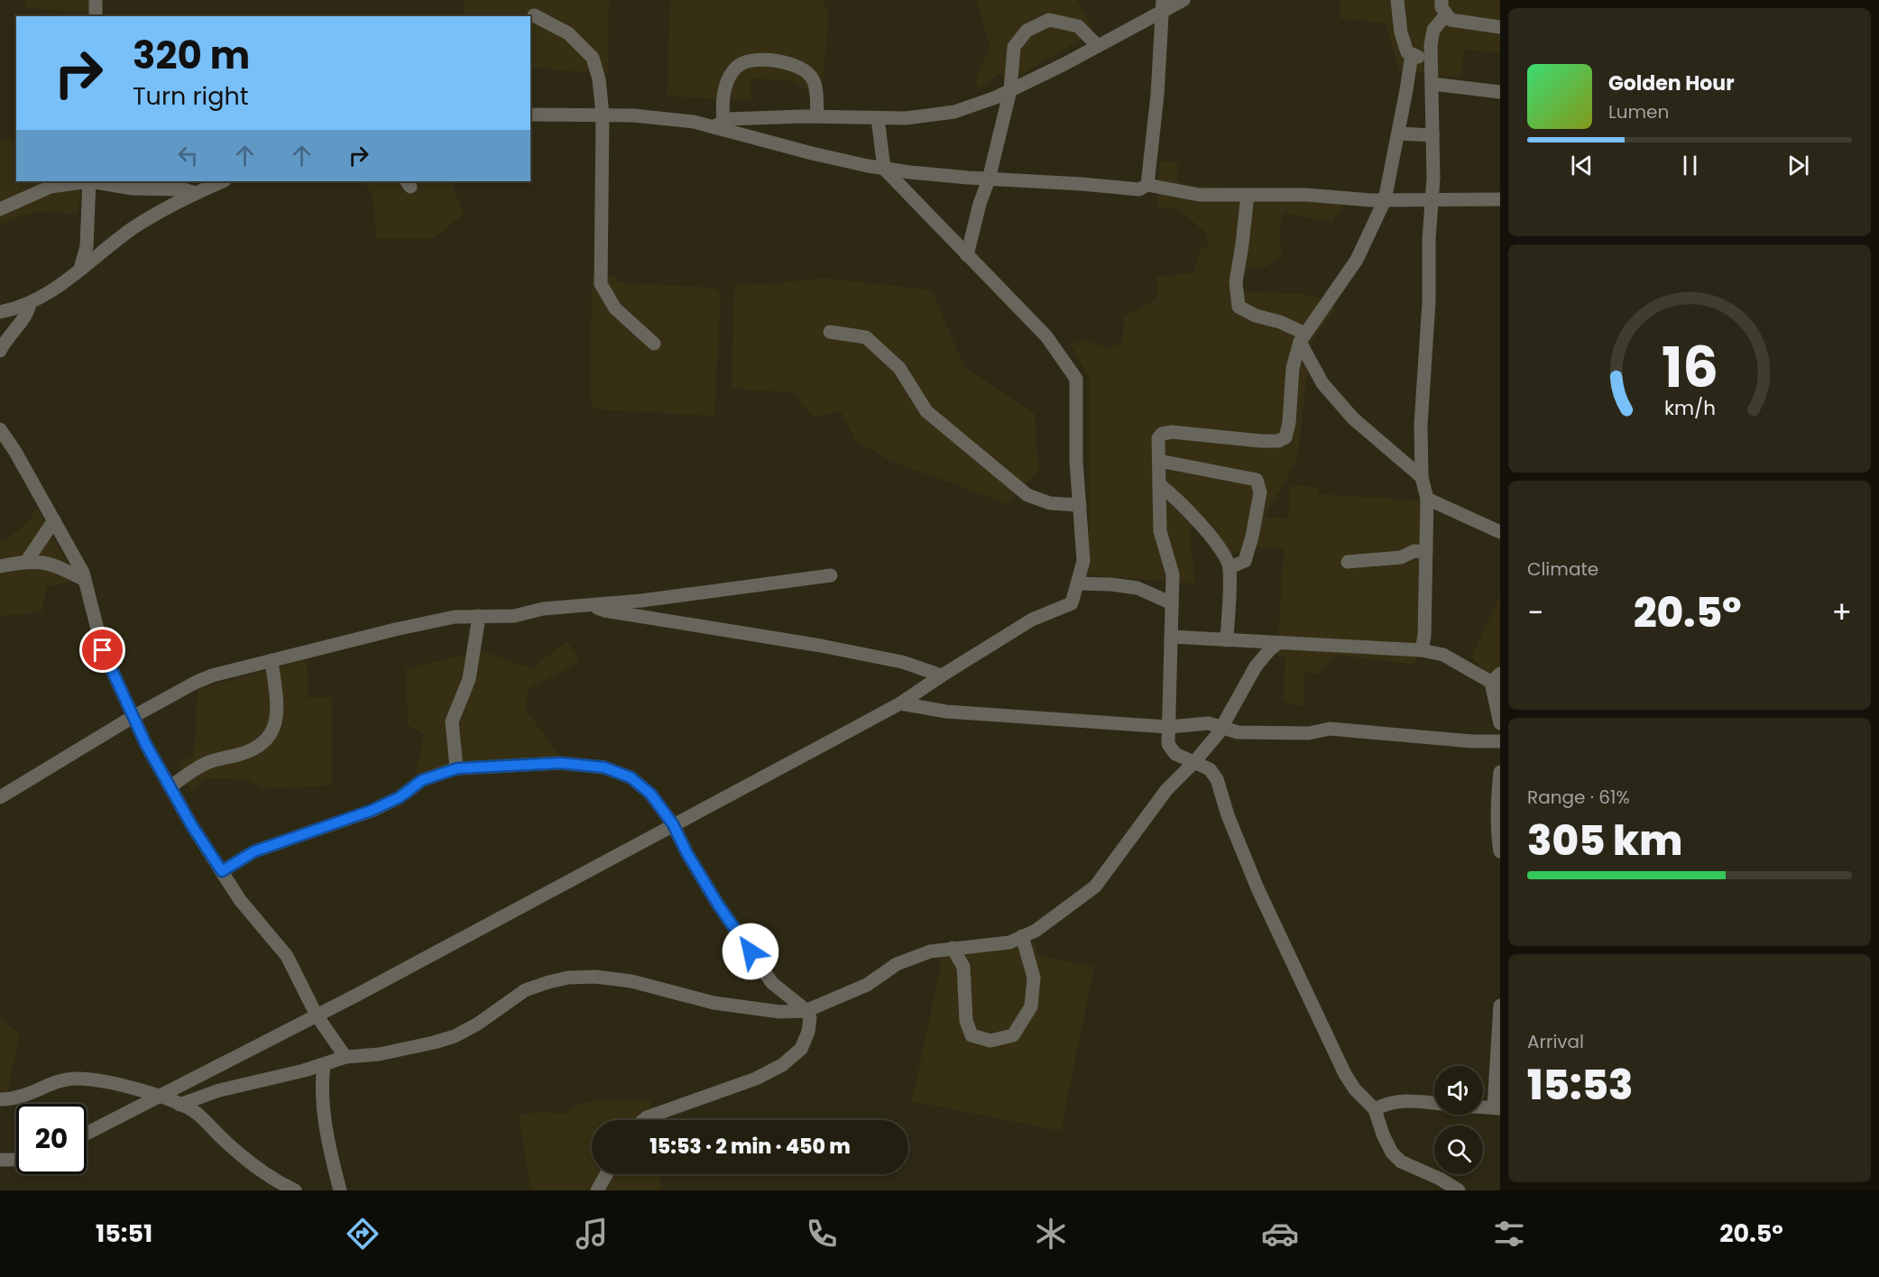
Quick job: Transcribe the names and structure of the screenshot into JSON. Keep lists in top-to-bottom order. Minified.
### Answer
{"page":{"turn":["320 m","Turn right"],"song":["Golden Hour","Lumen"],"tile":["Climate",["Range · 61%","305 km"],["Arrival","15:53"]],"heat":["−","20.5°","+"],"limit":"20","trip":"15:53 · 2 min · 450 m","tabs":["15:51","20.5°"],"gauge":["16","km/h"]}}
